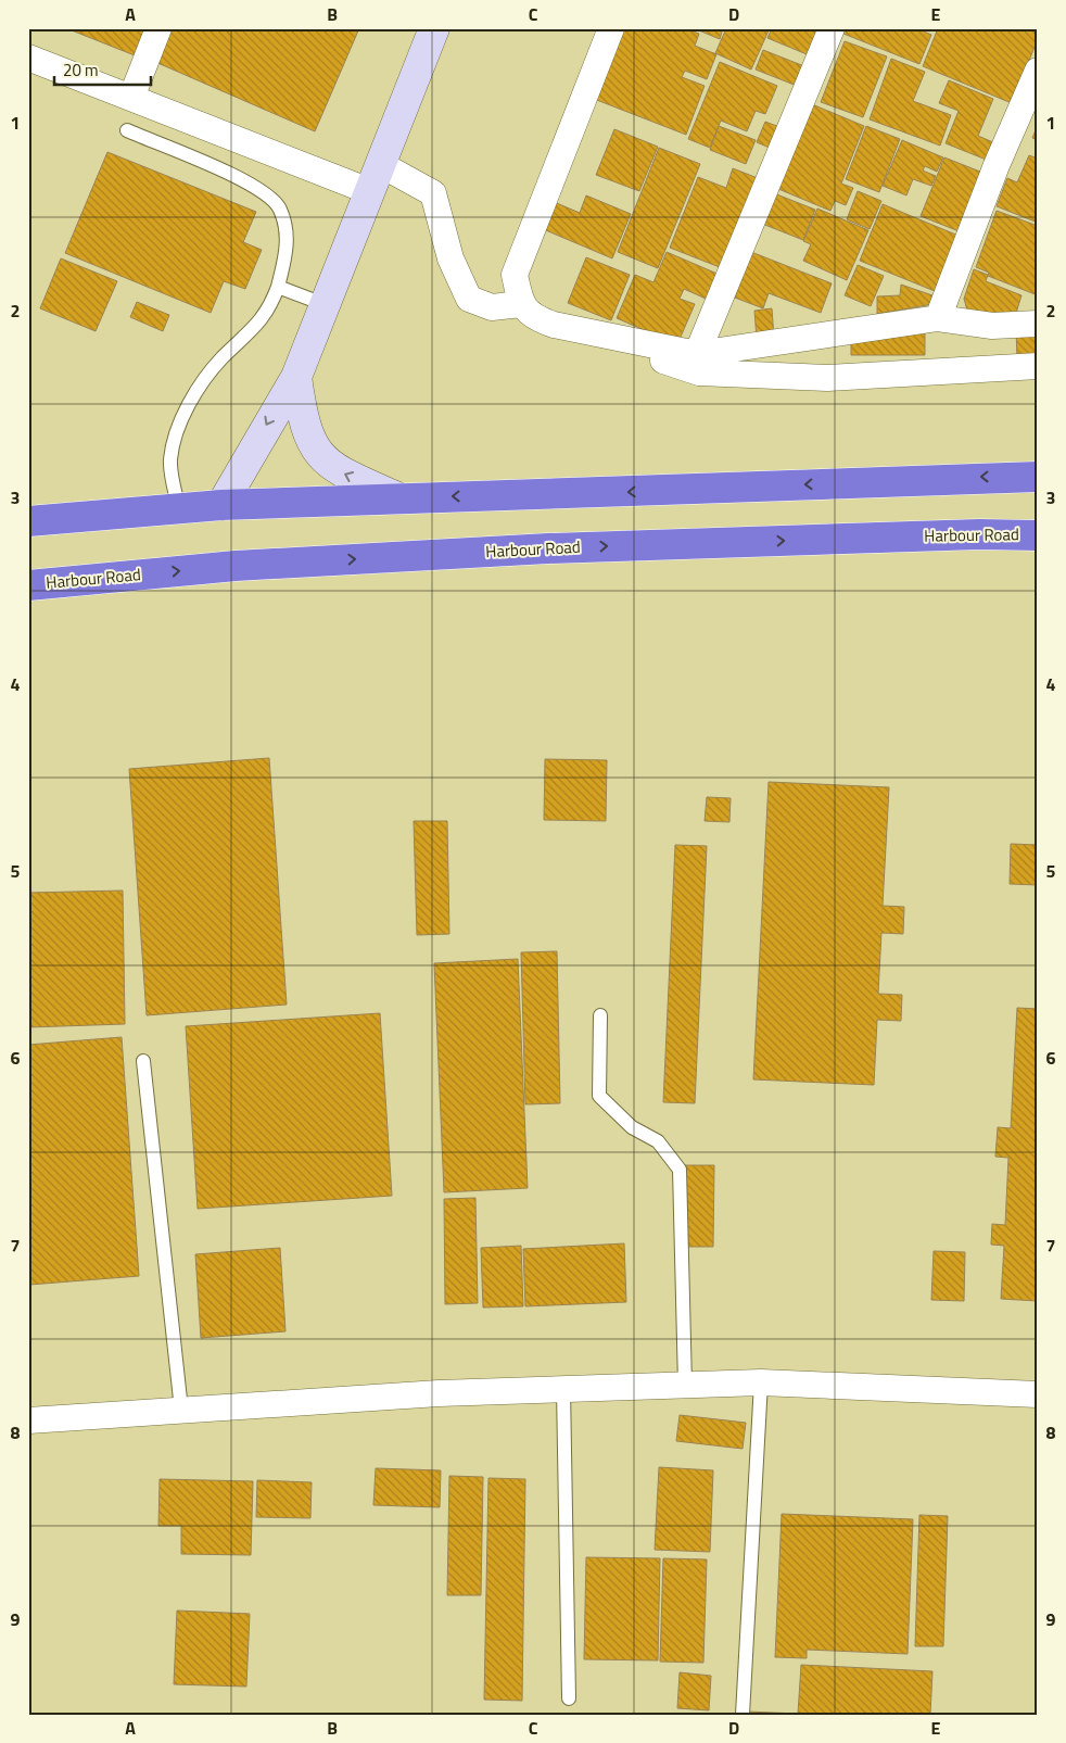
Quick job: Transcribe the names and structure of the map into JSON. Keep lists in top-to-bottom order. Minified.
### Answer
{"streets":{"highway":["Harbour Road"]},"scale_bar":"20 m","grid":{"columns":["A","B","C","D","E"],"rows":["1","2","3","4","5","6","7","8","9"]}}
